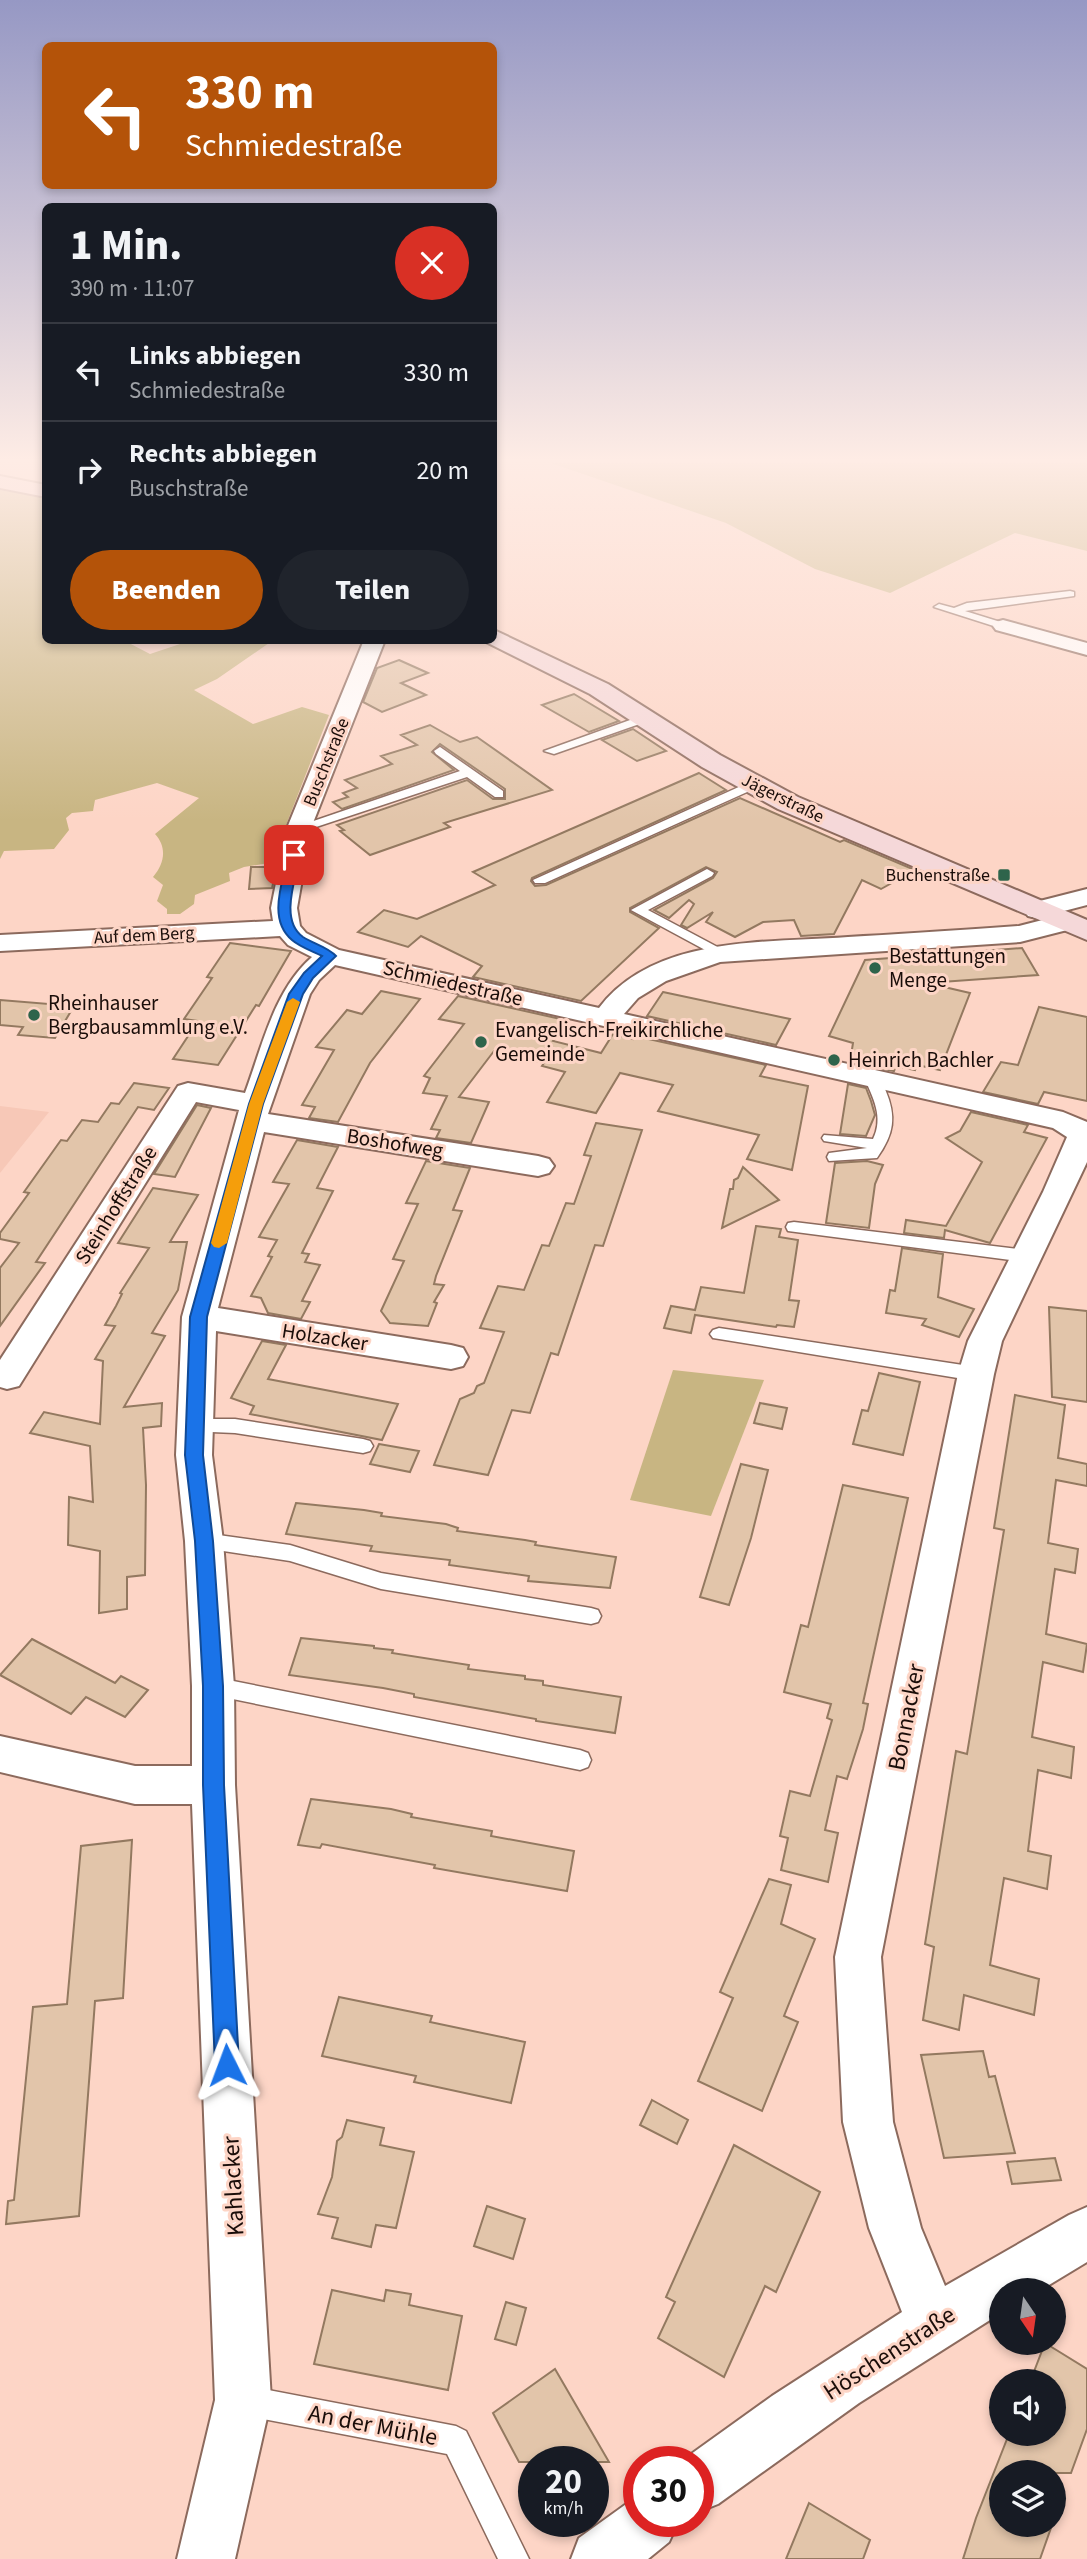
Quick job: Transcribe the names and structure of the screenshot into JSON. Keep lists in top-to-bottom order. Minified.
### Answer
{"streets":{"street":["Buschstraße","Jägerstraße","Auf dem Berg","Schmiedestraße","Boshofweg","Steinhoffstraße","Holzacker","Bonnacker","Kahlacker","Höschenstraße"],"lane":["An der Mühle"]},"crossings":[["Buschstraße","Auf dem Berg"],["Buschstraße","Schmiedestraße"],["Auf dem Berg","Schmiedestraße"],["Schmiedestraße","Bonnacker"],["Schmiedestraße","Kahlacker"],["Boshofweg","Steinhoffstraße"],["Boshofweg","Kahlacker"],["Steinhoffstraße","Kahlacker"],["Holzacker","Kahlacker"],["Bonnacker","Höschenstraße"],["Kahlacker","An der Mühle"]],"places":{"transit":["Buchenstraße"],"other":["Bestattungen Menge","Rheinhauser Bergbausammlung e.V.","Evangelisch-Freikirchliche Gemeinde","Heinrich Bachler"]},"north":"bottom","page":{"turn":["330 m","Schmiedestraße"],"heading":["1 Min.","390 m · 11:07"],"list":[{"name":"Links abbiegen","note":"Schmiedestraße","value":"330 m"},{"name":"Rechts abbiegen","note":"Buschstraße","value":"20 m"}],"buttons":["Beenden","Teilen"],"speed":"20 km/h","limit":"30"}}
